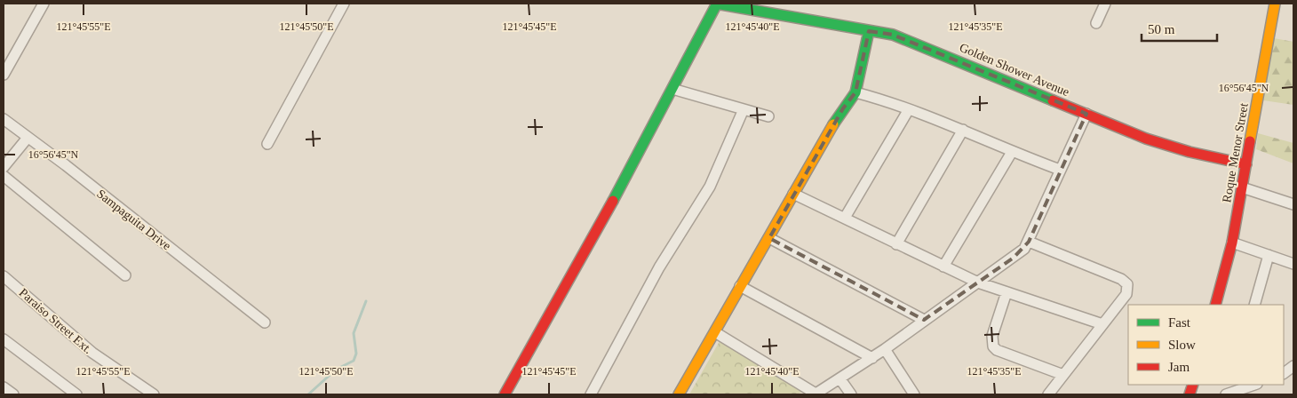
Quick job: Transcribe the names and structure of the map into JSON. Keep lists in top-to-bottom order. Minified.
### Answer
{"streets":{"street":["Golden Shower Avenue","Roque Menor Street","Sampaguita Drive","Paraiso Street Ext."]},"crossings":[["Golden Shower Avenue","Roque Menor Street"]],"legend":["Fast","Slow","Jam"],"scale_bar":"50 m","coordinates":["121°45'55\"E","121°45'50\"E","121°45'45\"E","121°45'40\"E","121°45'35\"E","16°56'45\"N"]}
